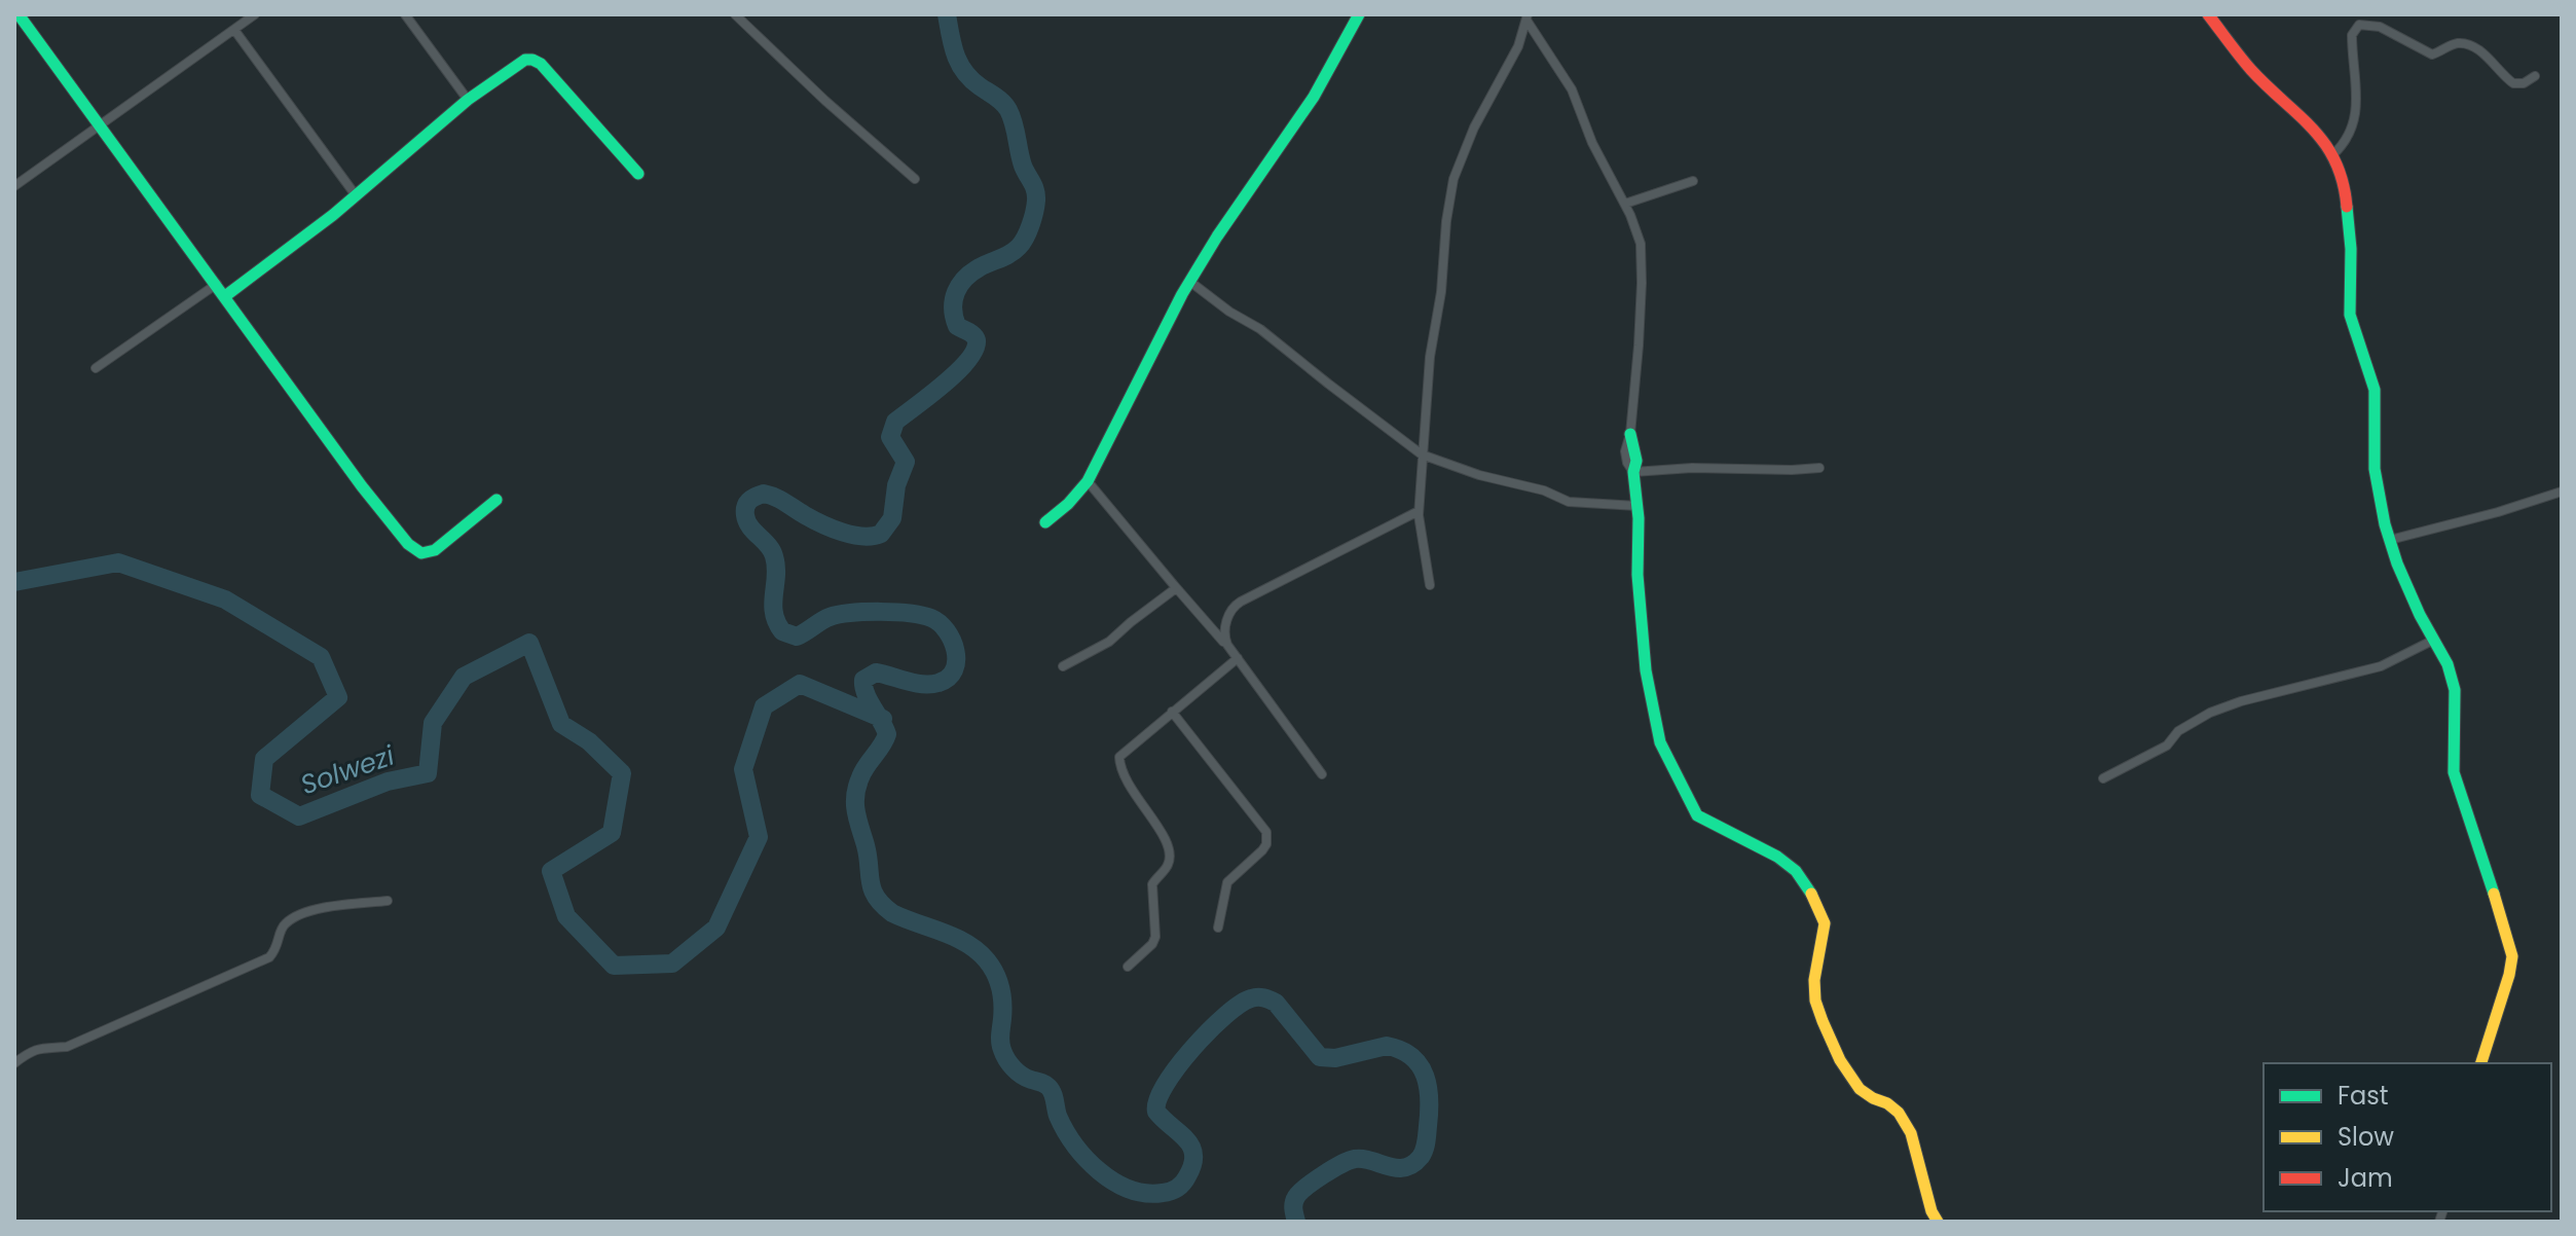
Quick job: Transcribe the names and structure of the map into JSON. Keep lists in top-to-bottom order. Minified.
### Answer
{"water":["Solwezi"],"legend":["Fast","Slow","Jam"]}
